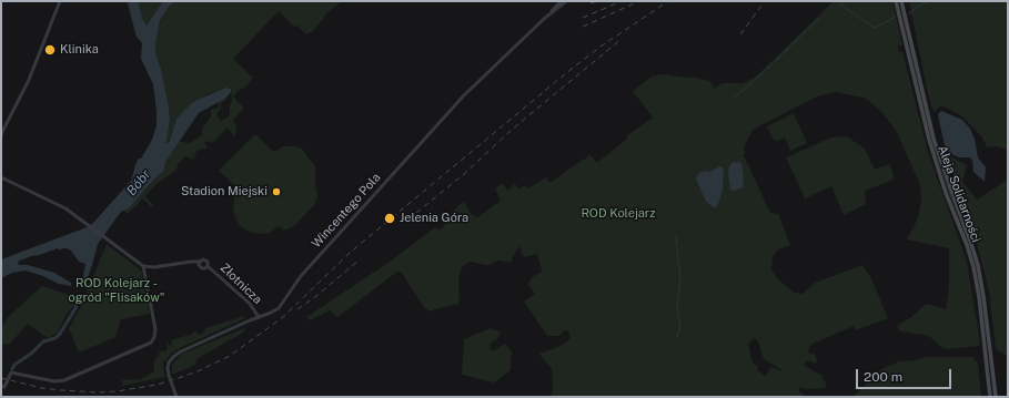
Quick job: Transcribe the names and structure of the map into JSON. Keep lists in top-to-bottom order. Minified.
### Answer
{"streets":{"main road":["Aleja Solidarności"],"street":["Wincentego Pola","Złotnicza"]},"crossings":[["Wincentego Pola","Złotnicza"]],"water":["Bóbr"],"parks":["ROD Kolejarz","ROD Kolejarz - ogród \"Flisaków\""],"places":["Klinika","Stadion Miejski","Jelenia Góra"],"scale_bar":"200 m"}
